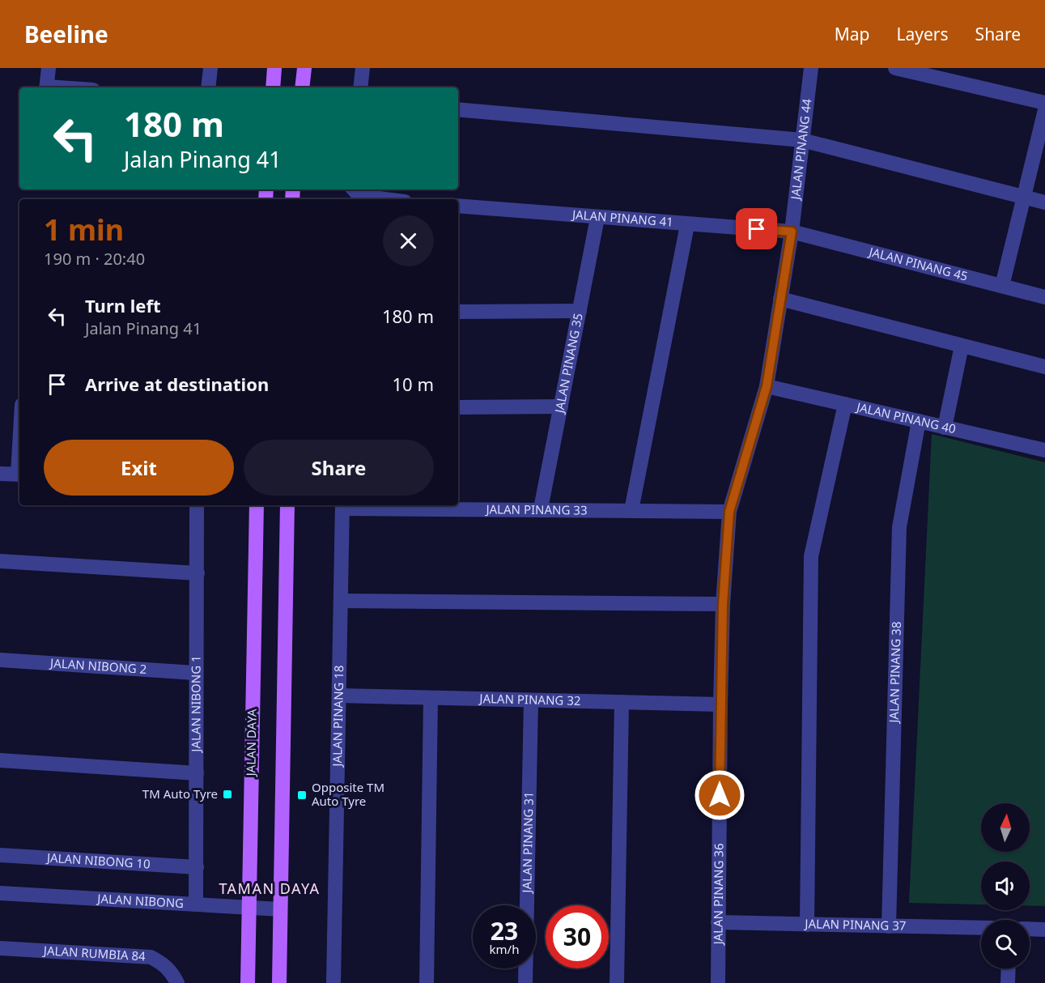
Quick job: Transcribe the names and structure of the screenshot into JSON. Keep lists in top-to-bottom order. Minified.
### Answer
{"streets":{"main road":["JALAN DAYA"],"street":["JALAN PINANG 44","JALAN PINANG 41","JALAN PINANG 45","JALAN PINANG 35","JALAN PINANG 40","JALAN PINANG 33","JALAN NIBONG 2","JALAN PINANG 38","JALAN PINANG 32","JALAN NIBONG 1","JALAN PINANG 18","JALAN PINANG 31","JALAN NIBONG 10","JALAN PINANG 36","JALAN NIBONG","JALAN PINANG 37","JALAN RUMBIA 84"]},"crossings":[["JALAN PINANG 44","JALAN PINANG 41"],["JALAN PINANG 44","JALAN PINANG 45"],["JALAN PINANG 44","JALAN PINANG 36"],["JALAN PINANG 41","JALAN PINANG 45"],["JALAN PINANG 41","JALAN PINANG 35"],["JALAN PINANG 41","JALAN PINANG 36"],["JALAN PINANG 45","JALAN PINANG 36"],["JALAN PINANG 35","JALAN PINANG 33"],["JALAN PINANG 40","JALAN PINANG 38"],["JALAN PINANG 40","JALAN PINANG 36"],["JALAN PINANG 33","JALAN PINANG 18"],["JALAN PINANG 33","JALAN PINANG 36"],["JALAN NIBONG 2","JALAN NIBONG 1"],["JALAN PINANG 38","JALAN PINANG 37"],["JALAN PINANG 32","JALAN PINANG 18"],["JALAN PINANG 32","JALAN PINANG 31"],["JALAN PINANG 32","JALAN PINANG 36"],["JALAN NIBONG 1","JALAN NIBONG 10"],["JALAN NIBONG 1","JALAN NIBONG"],["JALAN DAYA","JALAN NIBONG"],["JALAN PINANG 36","JALAN PINANG 37"]],"districts":["TAMAN DAYA"],"places":{"transit":["TM Auto Tyre","Opposite TM Auto Tyre"]},"north":"top","page":{"header":"Beeline","nav":["Map","Layers","Share"],"turn":["180 m","Jalan Pinang 41"],"heading":["1 min","190 m · 20:40"],"list":[{"name":"Turn left","note":"Jalan Pinang 41","value":"180 m"},{"name":"Arrive at destination","value":"10 m"}],"buttons":["Exit","Share"],"speed":"23 km/h","limit":"30"}}
